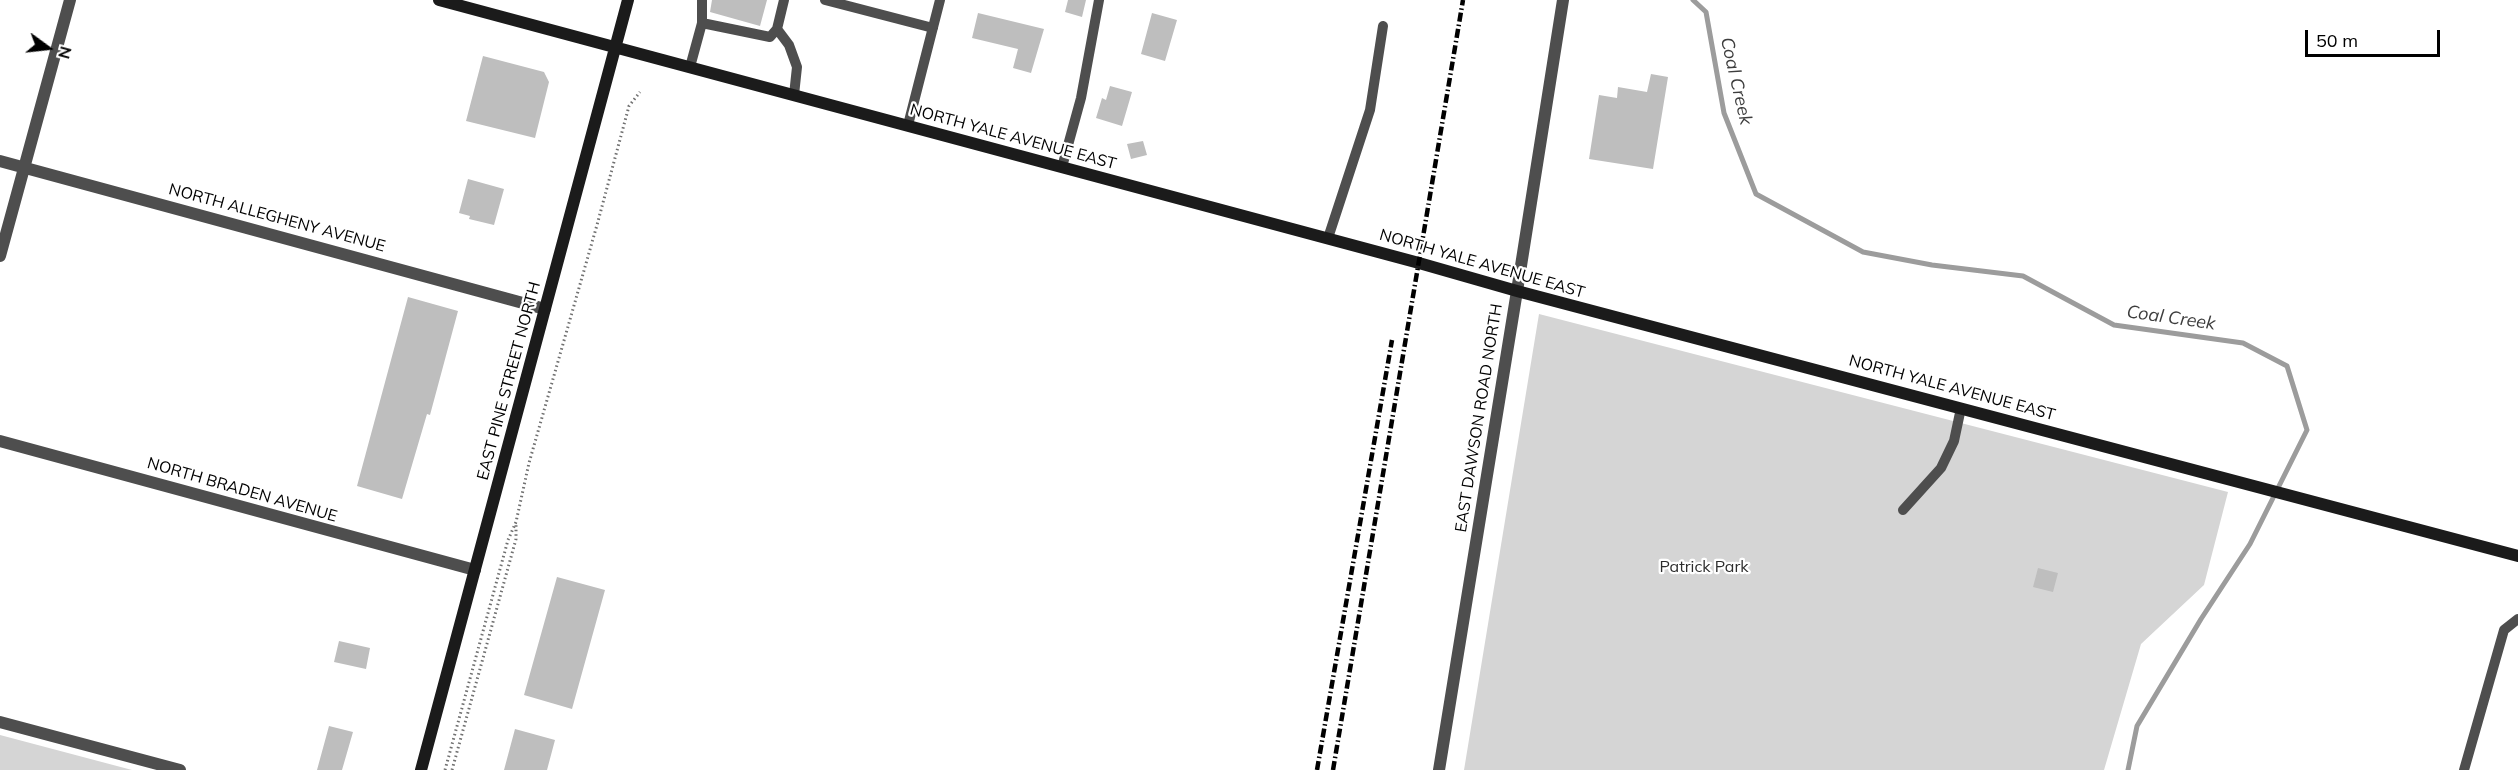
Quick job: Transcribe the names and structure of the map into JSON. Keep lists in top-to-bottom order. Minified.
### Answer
{"streets":{"main road":["NORTH YALE AVENUE EAST","EAST PINE STREET NORTH"],"street":["NORTH ALLEGHENY AVENUE","EAST DAWSON ROAD NORTH","NORTH BRADEN AVENUE"]},"crossings":[["NORTH YALE AVENUE EAST","EAST PINE STREET NORTH"],["NORTH YALE AVENUE EAST","EAST DAWSON ROAD NORTH"],["NORTH ALLEGHENY AVENUE","EAST PINE STREET NORTH"],["EAST PINE STREET NORTH","NORTH BRADEN AVENUE"]],"water":["Coal Creek"],"parks":["Patrick Park"],"scale_bar":"50 m","north":"right"}
